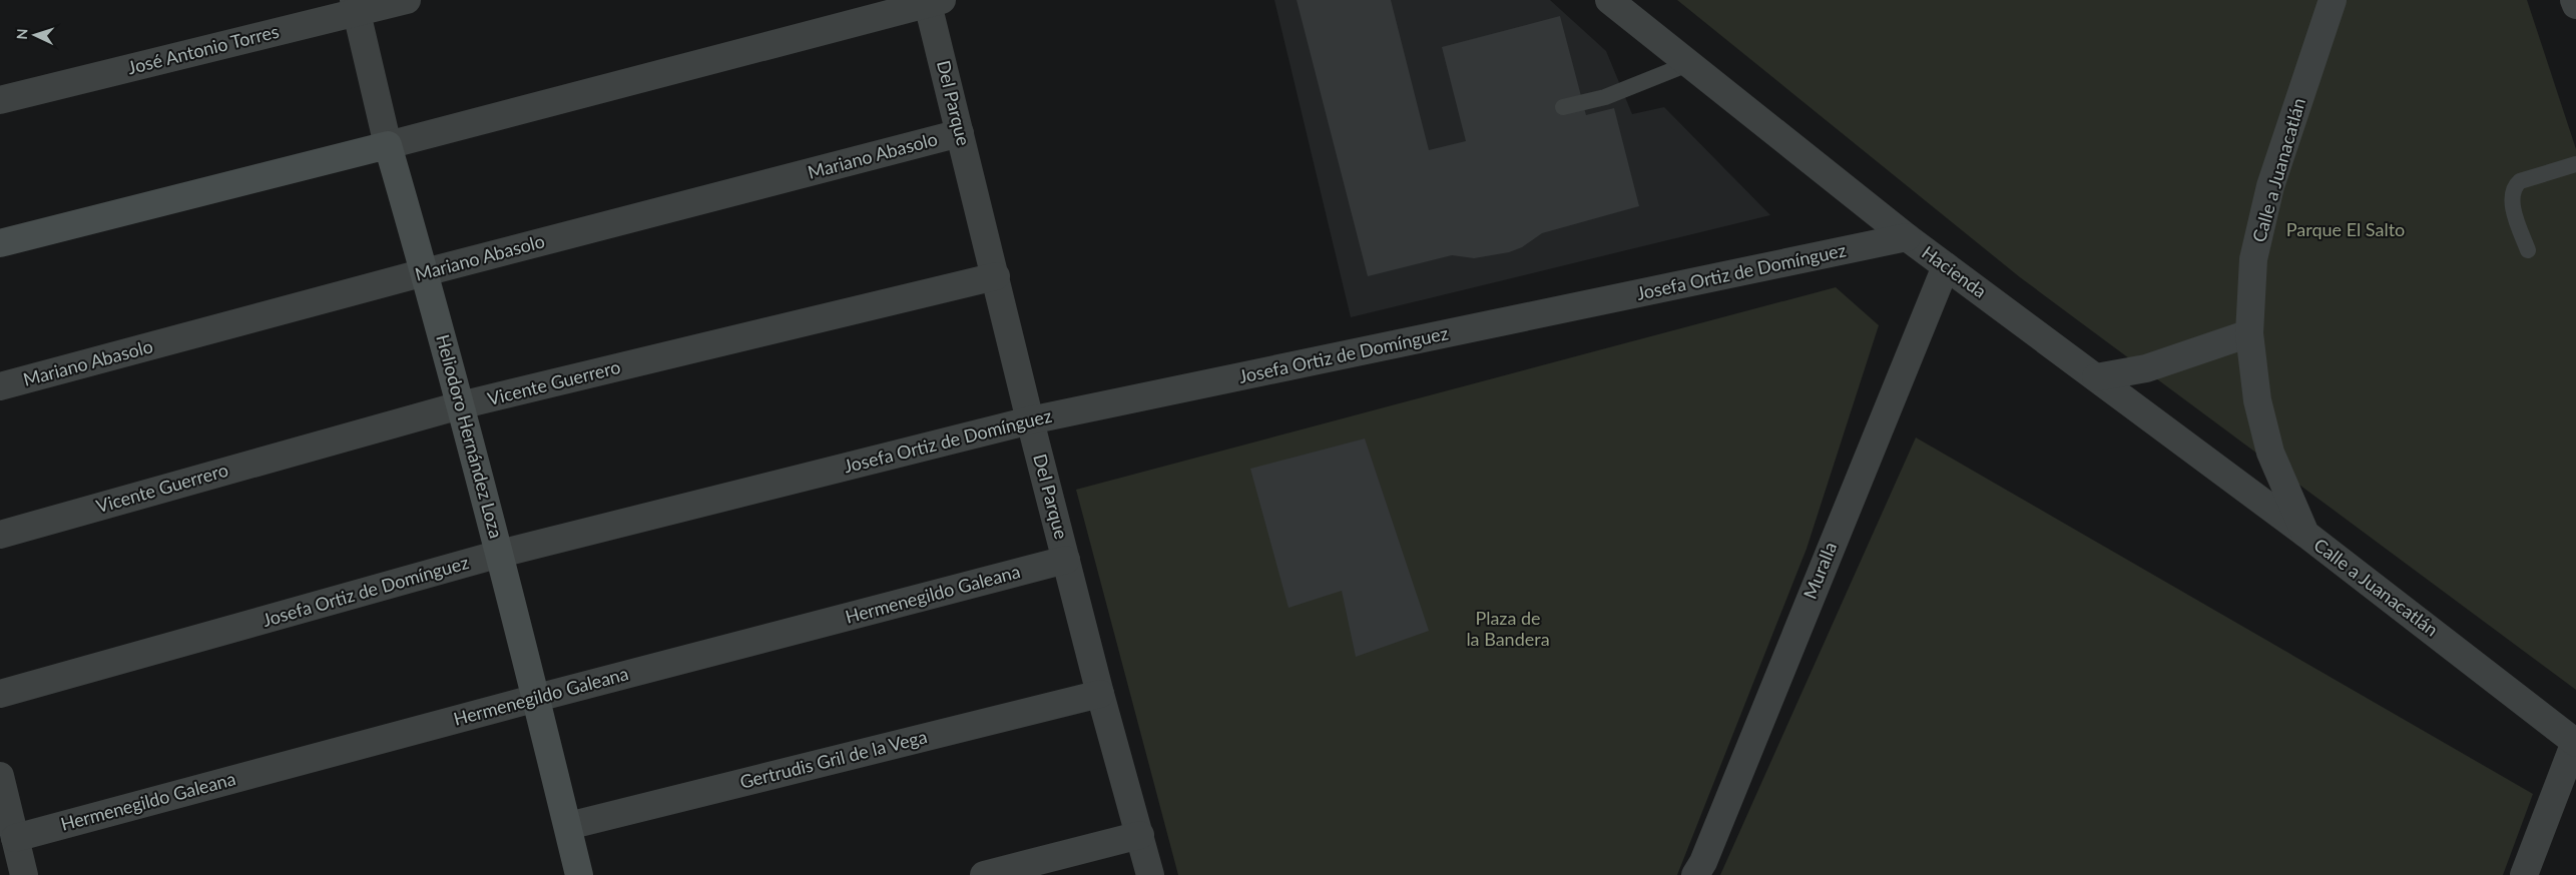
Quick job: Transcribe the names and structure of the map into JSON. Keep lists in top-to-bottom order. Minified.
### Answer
{"streets":{"main road":["Heliodoro Hernández Loza"],"street":["José Antonio Torres","Del Parque","Mariano Abasolo","Calle a Juanacatlán","Josefa Ortiz de Domínguez","Hacienda","Vicente Guerrero","Muralla","Hermenegildo Galeana","Gertrudis Gril de la Vega"]},"crossings":[["José Antonio Torres","Heliodoro Hernández Loza"],["Del Parque","Mariano Abasolo"],["Del Parque","Josefa Ortiz de Domínguez"],["Del Parque","Vicente Guerrero"],["Del Parque","Hermenegildo Galeana"],["Del Parque","Gertrudis Gril de la Vega"],["Mariano Abasolo","Heliodoro Hernández Loza"],["Calle a Juanacatlán","Hacienda"],["Josefa Ortiz de Domínguez","Hacienda"],["Josefa Ortiz de Domínguez","Heliodoro Hernández Loza"],["Hacienda","Muralla"],["Vicente Guerrero","Heliodoro Hernández Loza"],["Heliodoro Hernández Loza","Hermenegildo Galeana"],["Heliodoro Hernández Loza","Gertrudis Gril de la Vega"]],"parks":["Parque El Salto","Plaza de la Bandera"],"north":"left"}
